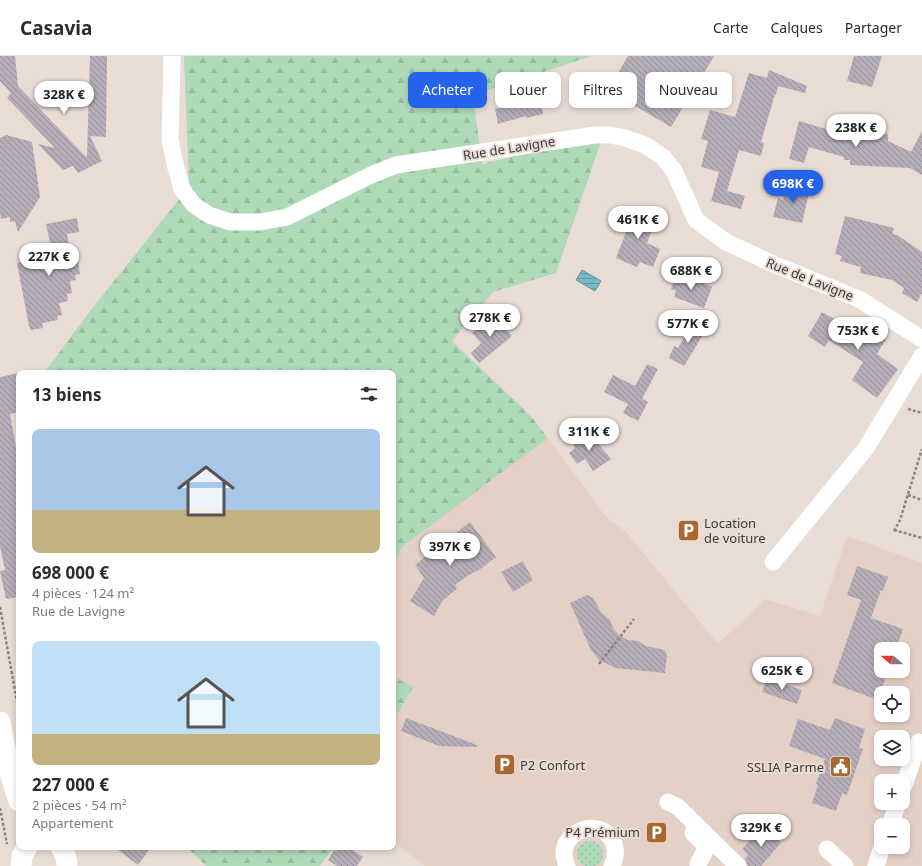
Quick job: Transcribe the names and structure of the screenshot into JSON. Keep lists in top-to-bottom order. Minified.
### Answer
{"streets":{"street":["Rue de Lavigne"]},"places":{"parking":["Location de voiture","P2 Confort","P4 Prémium"],"public building":["SSLIA Parme"]},"north":"left","page":{"header":"Casavia","nav":["Carte","Calques","Partager"],"chip":["Acheter","Louer","Filtres","Nouveau"],"price":["328K €","238K €","698K €","461K €","227K €","688K €","278K €","577K €","753K €","311K €","397K €","625K €","329K €"],"heading":"13 biens","list":[{"name":"698 000 €","note":"4 pièces · 124 m² · Rue de Lavigne"},{"name":"227 000 €","note":"2 pièces · 54 m² · Appartement"}],"map_buttons":["+","−"]}}
